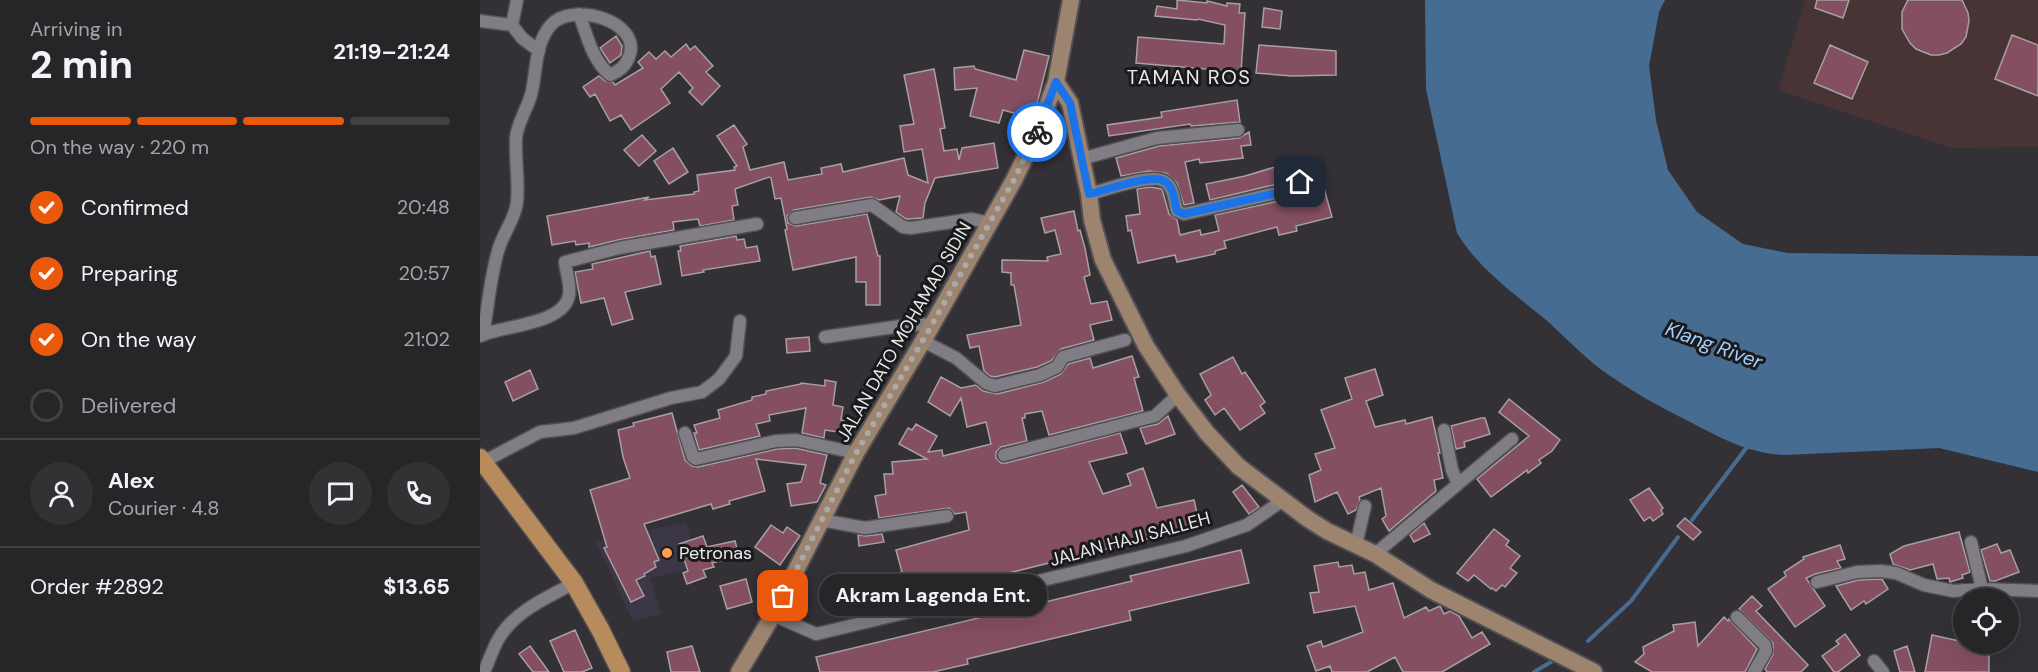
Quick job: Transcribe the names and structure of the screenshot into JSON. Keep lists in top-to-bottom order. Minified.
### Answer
{"streets":{"street":["JALAN DATO MOHAMAD SIDIN","JALAN HAJI SALLEH"]},"crossings":[["JALAN DATO MOHAMAD SIDIN","JALAN HAJI SALLEH"]],"districts":["TAMAN ROS"],"water":["Klang River"],"places":["Petronas","Akram Lagenda Ent."],"page":{"heading":["2 min","Arriving in","21:19–21:24"],"panel":["Alex","Courier · 4.8","Order #2892","$13.65"],"bar":"On the way · 220 m","list":[["Confirmed","20:48"],["Preparing","20:57"],["On the way","21:02"],"Delivered"],"bubble":"Akram Lagenda Ent."}}
